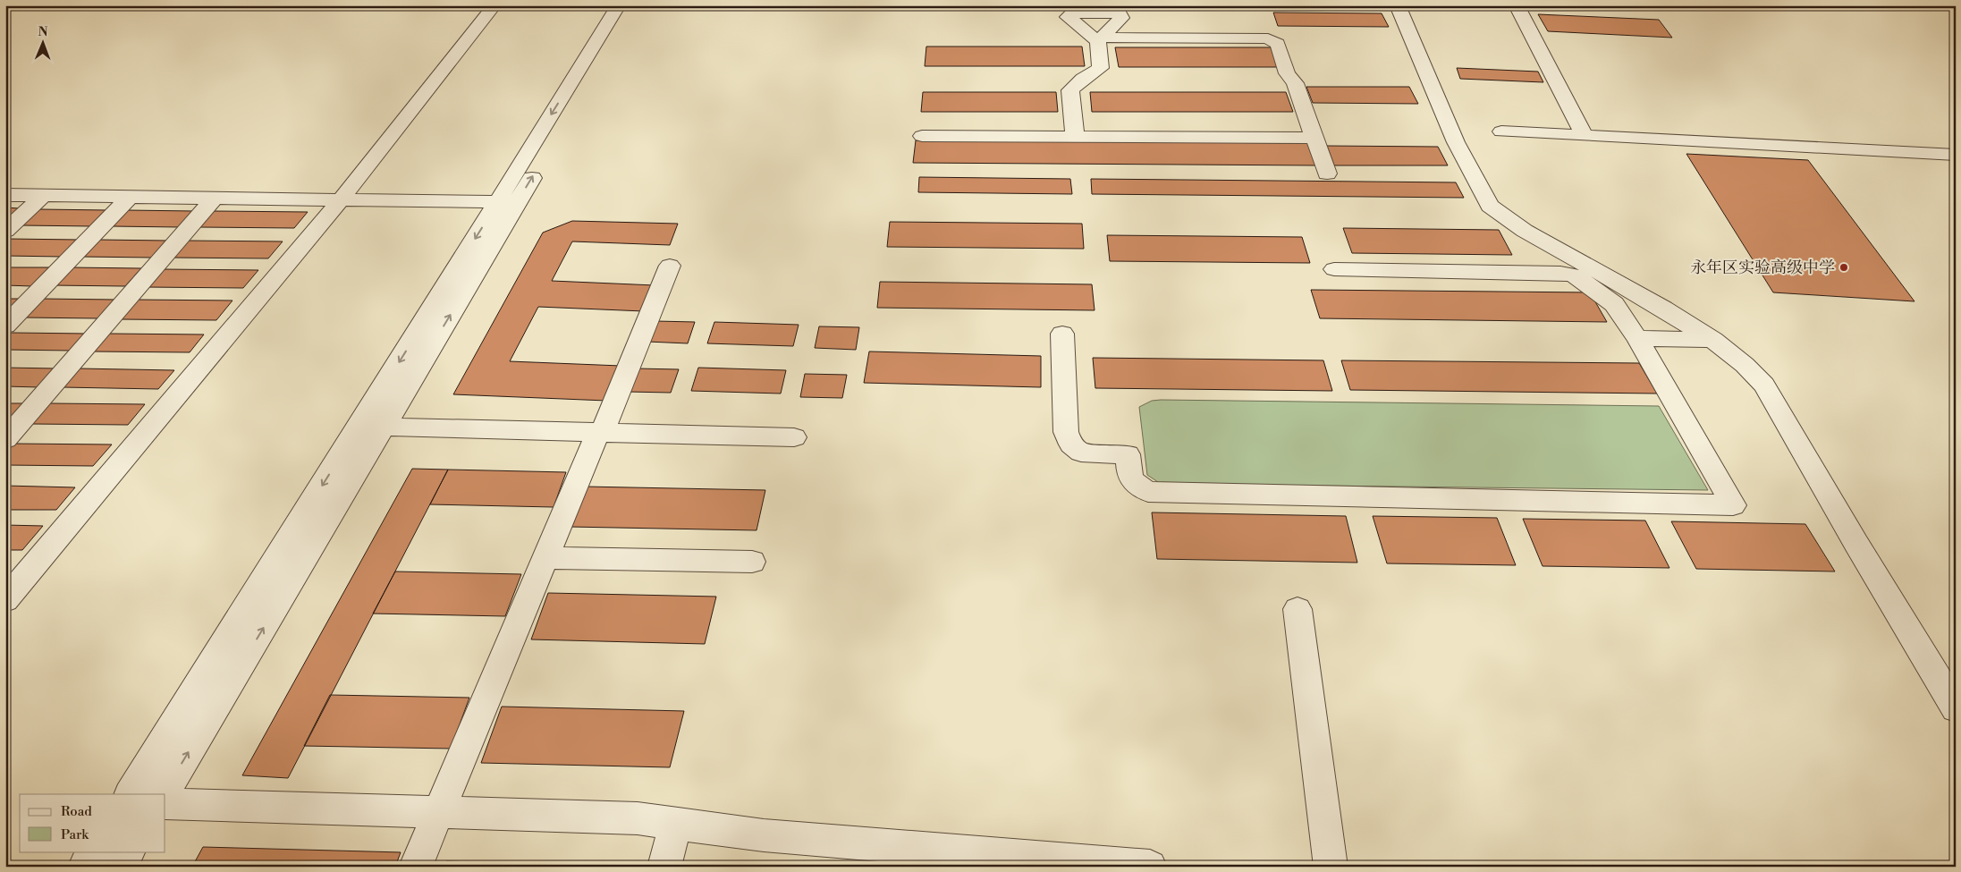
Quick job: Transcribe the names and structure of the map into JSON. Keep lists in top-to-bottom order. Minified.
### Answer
{"places":["永年区实验高级中学"],"legend":["Road","Park"],"north":"top"}
